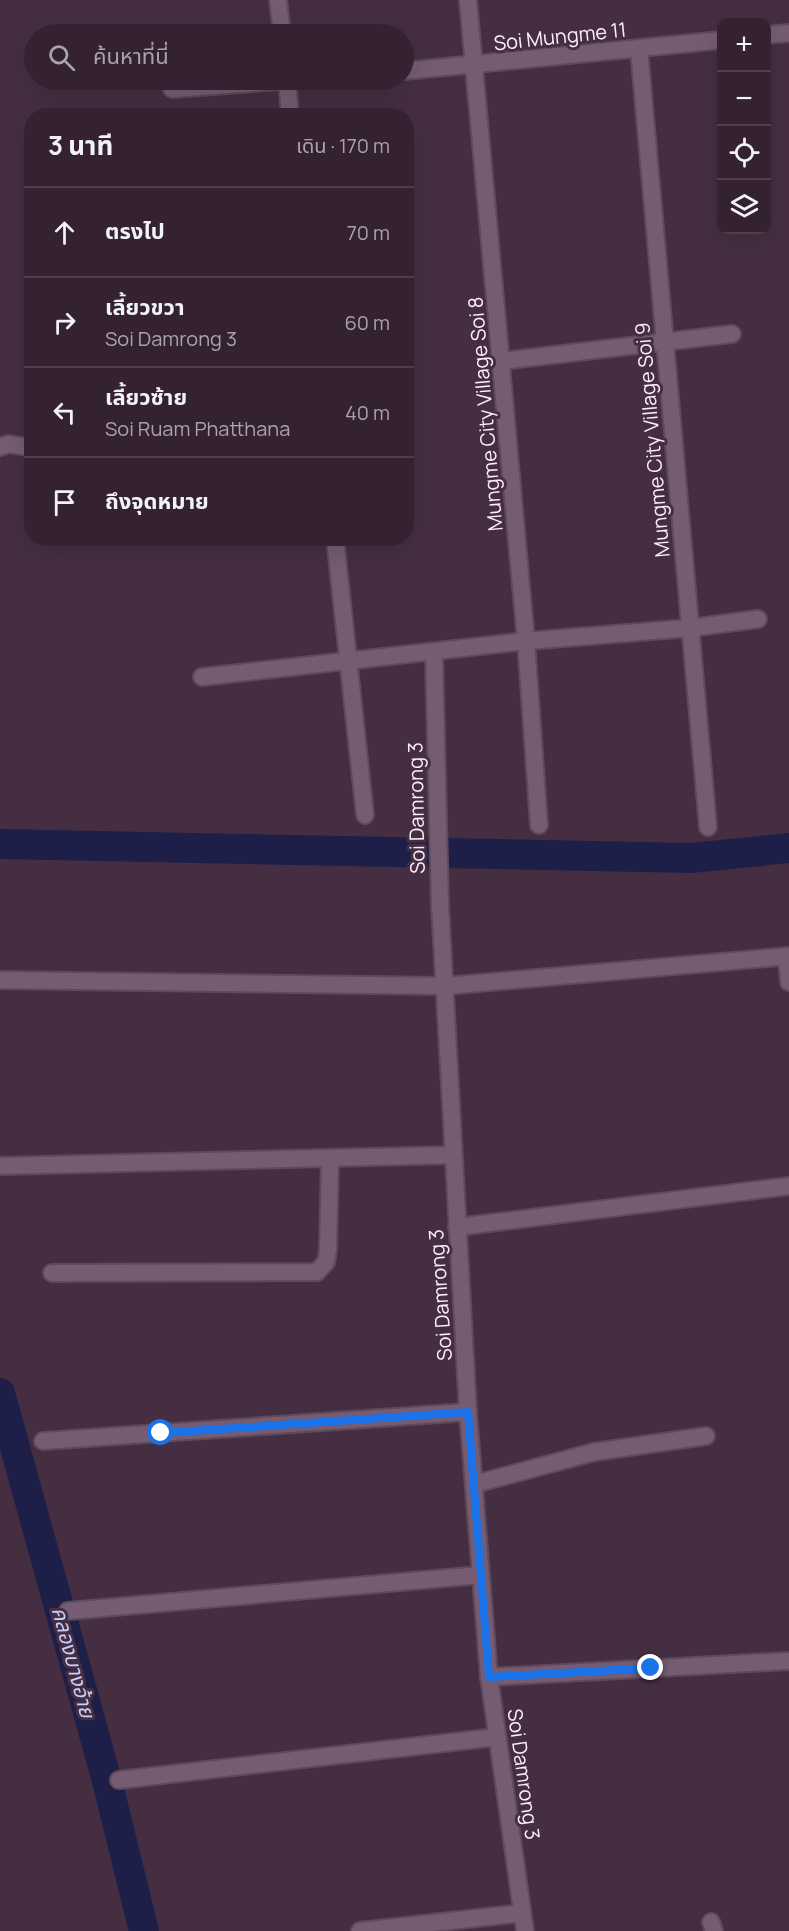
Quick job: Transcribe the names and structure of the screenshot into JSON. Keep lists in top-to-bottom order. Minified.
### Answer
{"streets":{"street":["Soi Mungme 11","Mungme City Village Soi 8","Mungme City Village Soi 9","Soi Damrong 3"]},"crossings":[["Soi Mungme 11","Mungme City Village Soi 8"],["Soi Mungme 11","Mungme City Village Soi 9"]],"water":["คลองบางอ้าย"],"page":{"map_buttons":["+","−"],"search":"ค้นหาที่นี่","heading":["3 นาที","เดิน · 170 m"],"list":[["ตรงไป","70 m"],["เลี้ยวขวา","Soi Damrong 3","60 m"],["เลี้ยวซ้าย","Soi Ruam Phatthana","40 m"],"ถึงจุดหมาย"]}}
